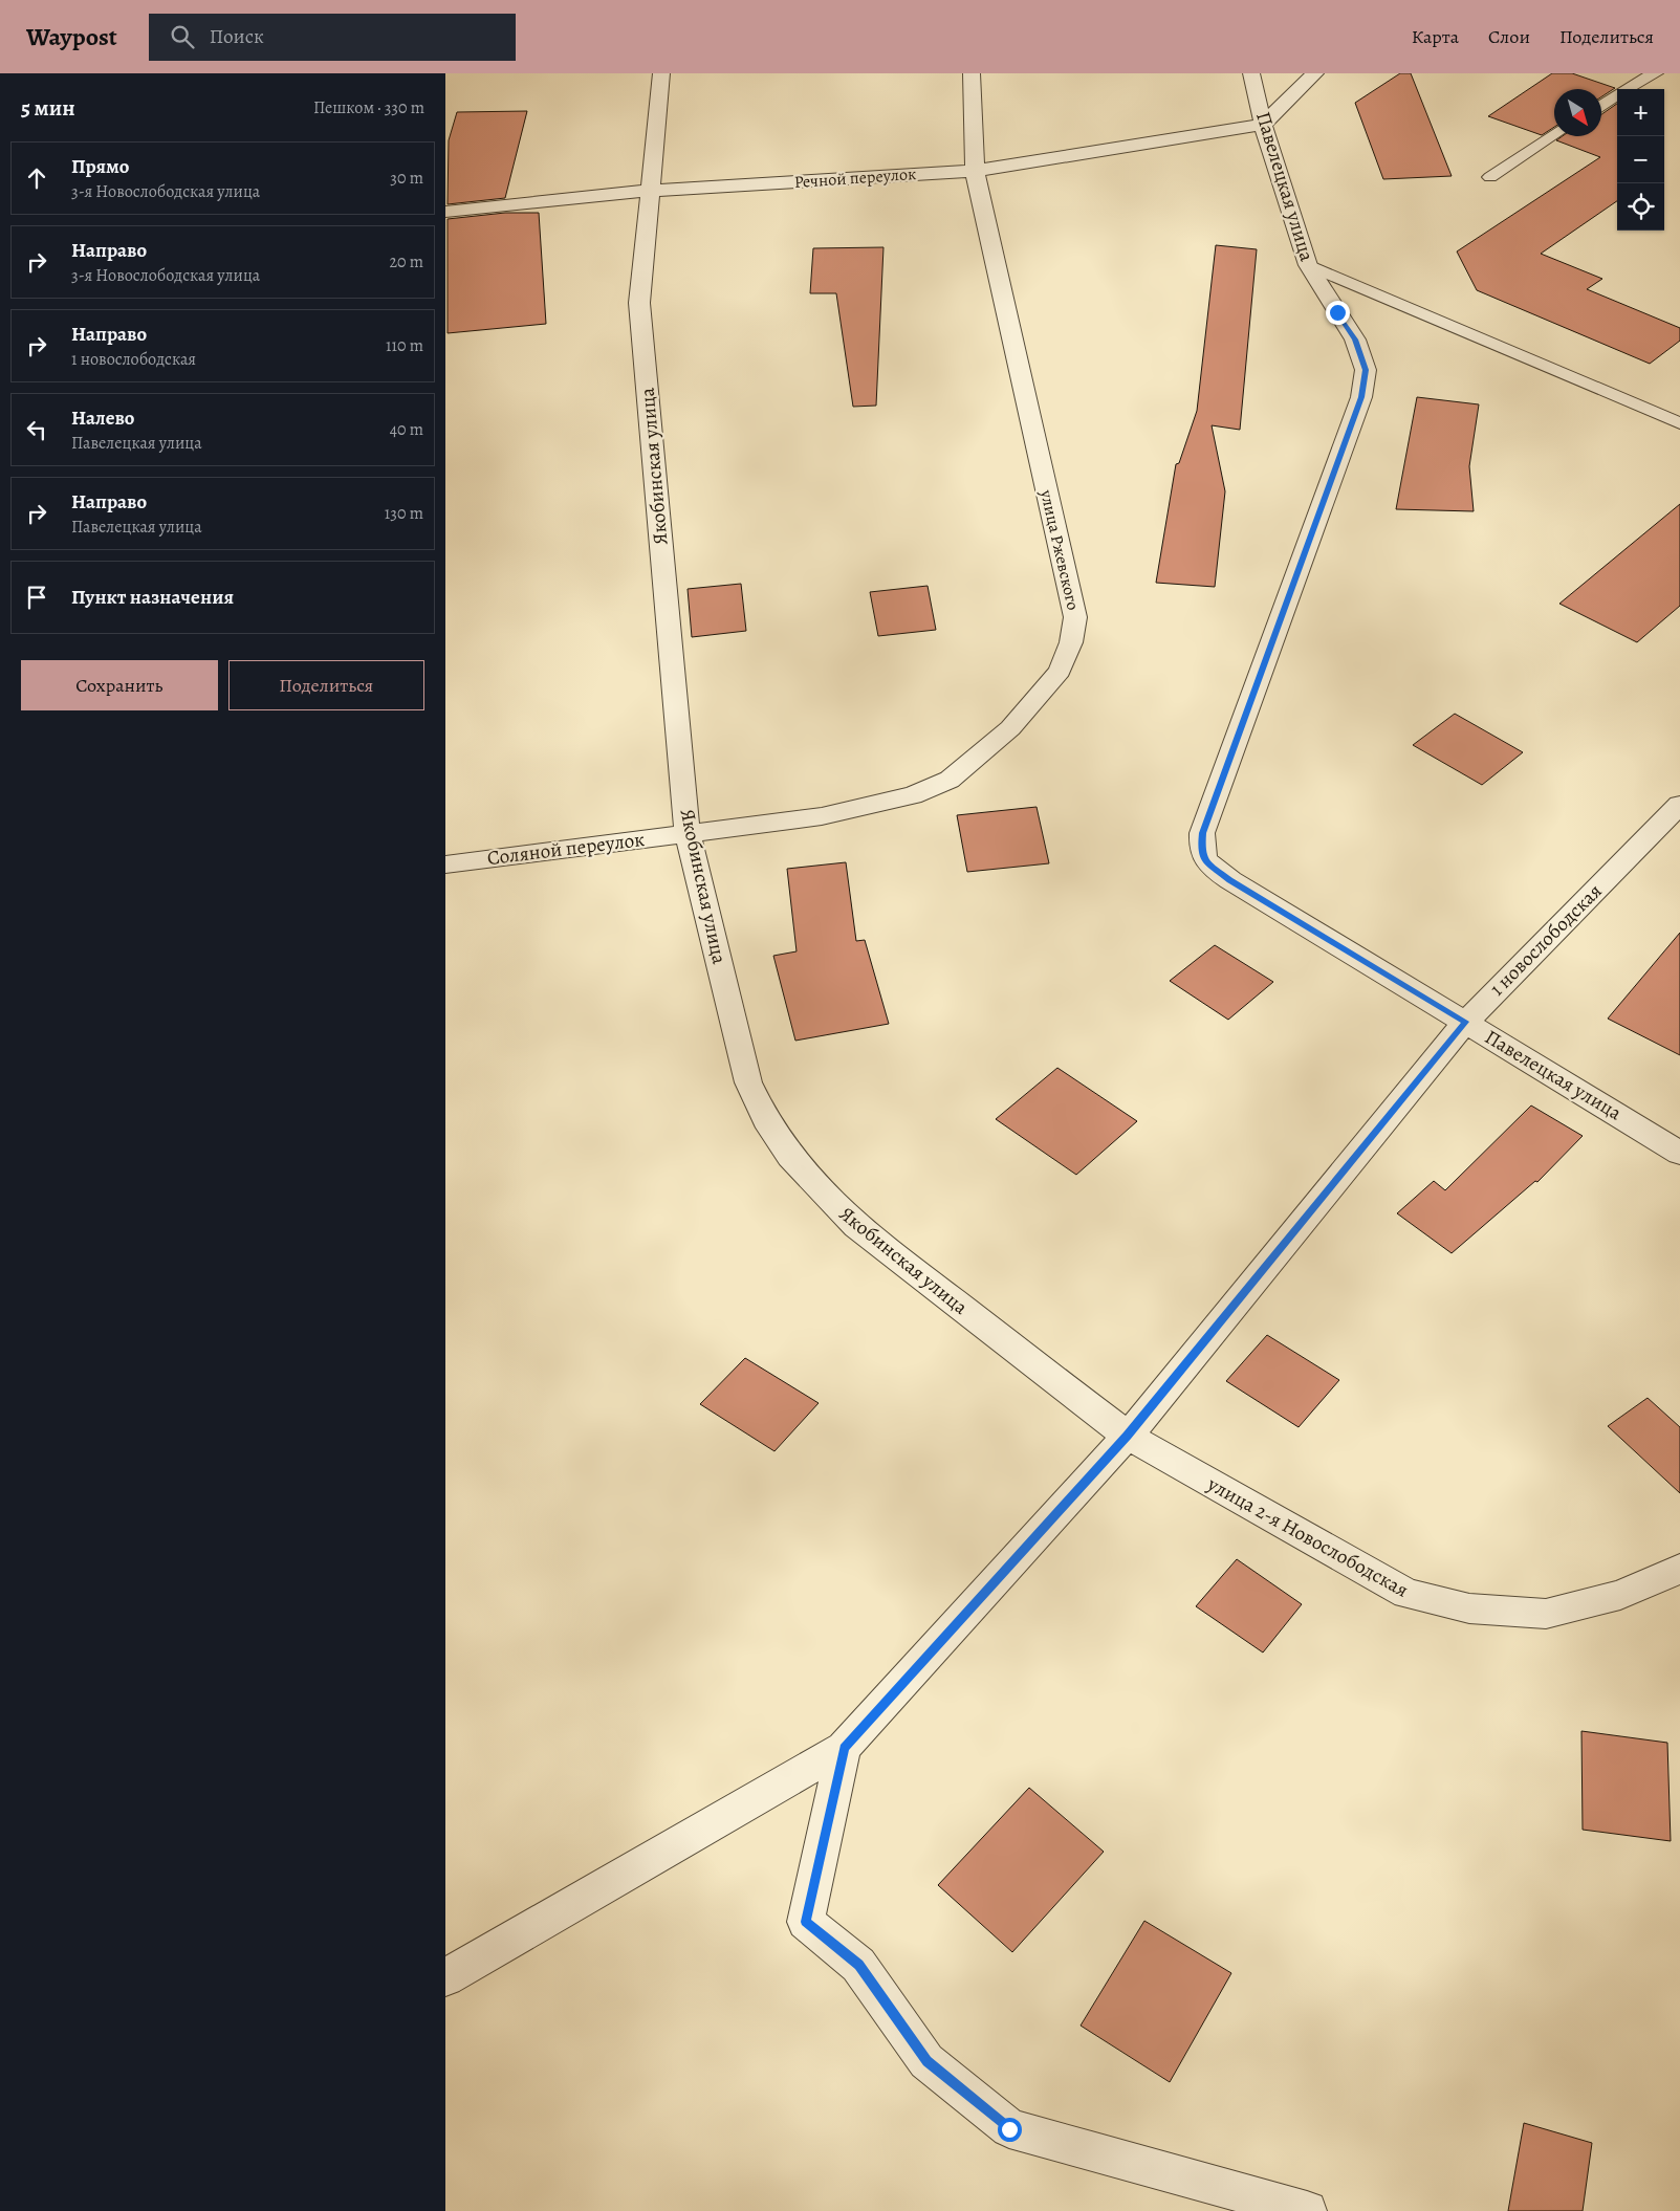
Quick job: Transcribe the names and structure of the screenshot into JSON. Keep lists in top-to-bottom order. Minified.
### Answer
{"streets":{"street":["Речной переулок","Павелецкая улица","Якобинская улица","улица Ржевского","Соляной переулок","1 новослободская","улица 2-я Новослободская"]},"crossings":[["Речной переулок","Павелецкая улица"],["Речной переулок","Якобинская улица"],["Речной переулок","улица Ржевского"],["Павелецкая улица","1 новослободская"],["Якобинская улица","улица Ржевского"],["Якобинская улица","Соляной переулок"],["Якобинская улица","1 новослободская"],["Якобинская улица","улица 2-я Новослободская"],["улица Ржевского","Соляной переулок"],["1 новослободская","улица 2-я Новослободская"]],"north":"bottom right","page":{"header":"Waypost","search":"Поиск","nav":["Карта","Слои","Поделиться"],"heading":["5 мин","Пешком · 330 m"],"map_buttons":["+","−"],"list":[["Прямо","3-я Новослободская улица","30 m"],["Направо","3-я Новослободская улица","20 m"],["Направо","1 новослободская","110 m"],["Налево","Павелецкая улица","40 m"],["Направо","Павелецкая улица","130 m"],"Пункт назначения"],"buttons":["Сохранить","Поделиться"]}}
